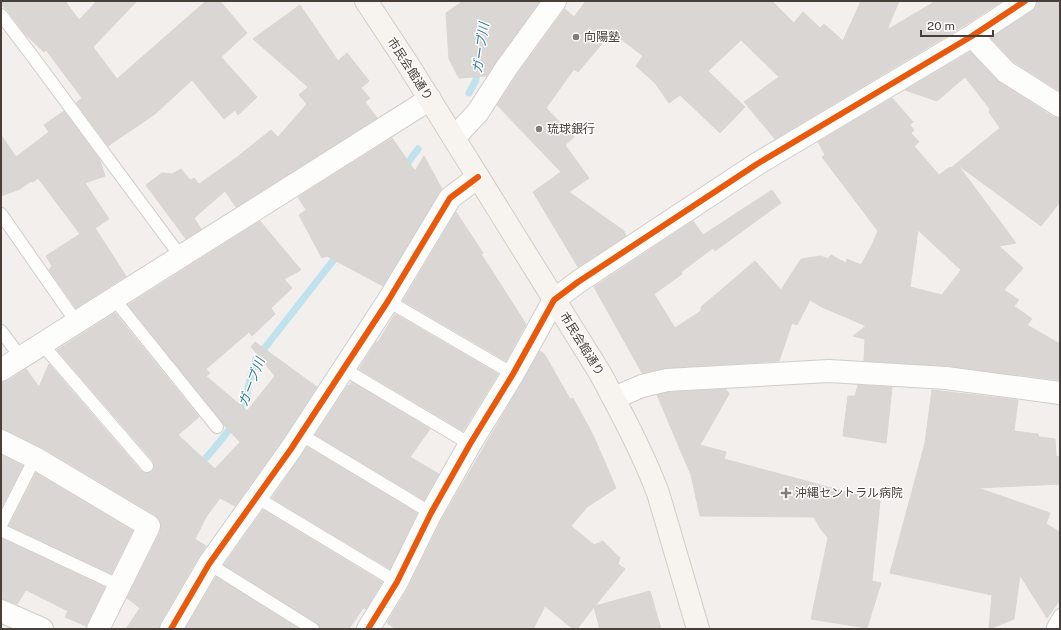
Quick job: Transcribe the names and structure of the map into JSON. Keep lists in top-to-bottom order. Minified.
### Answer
{"streets":{"main road":["市民会館通り"]},"water":["ガーブ川"],"places":{"other":["向陽塾","琉球銀行"],"health":["沖縄セントラル病院"]},"scale_bar":"20 m"}
